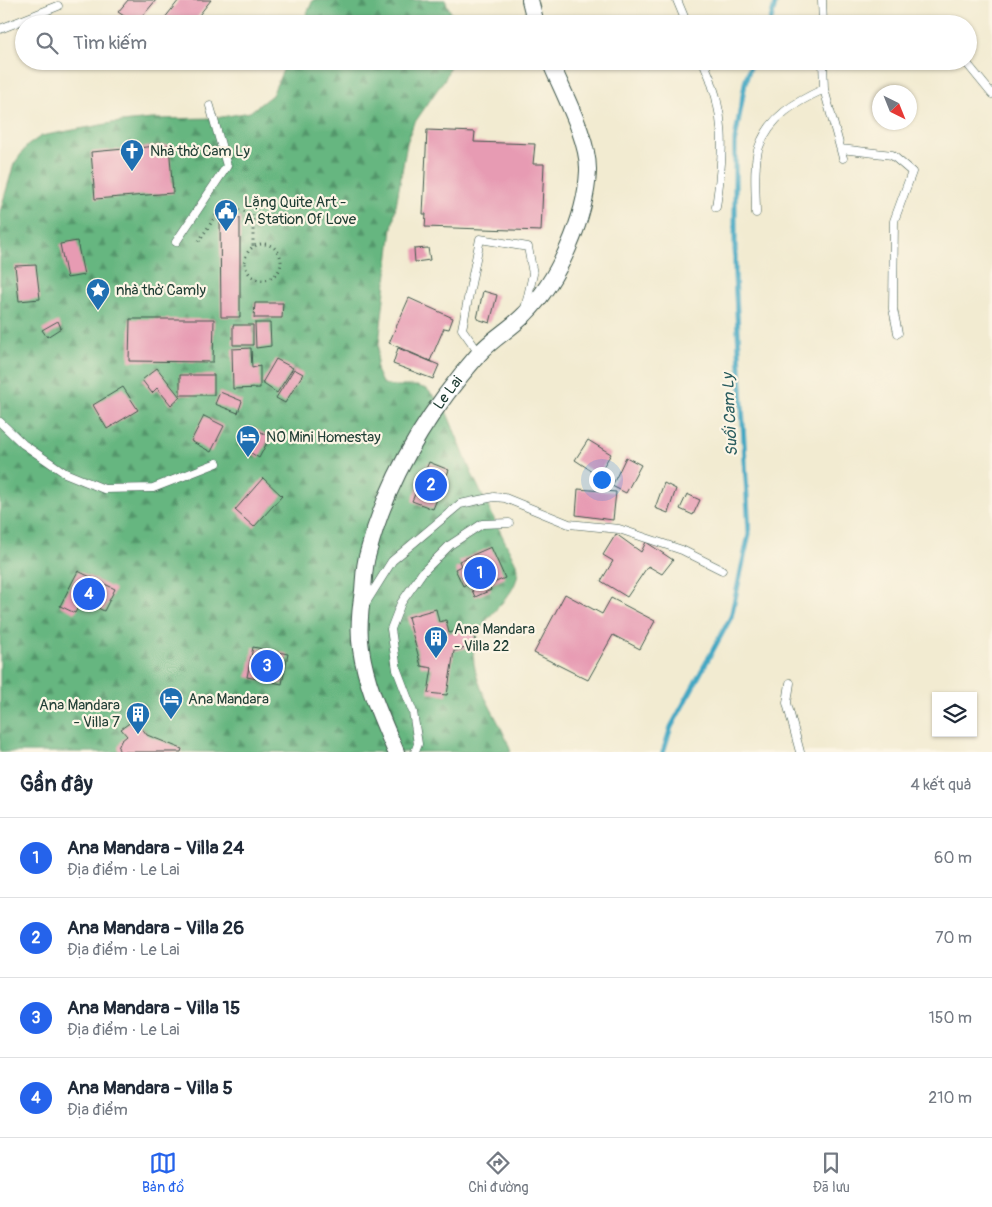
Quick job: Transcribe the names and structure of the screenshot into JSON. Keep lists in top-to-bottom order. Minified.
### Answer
{"streets":{"street":["Le Lai"]},"water":["Suối Cam Ly"],"places":{"church":["Nhà thờ Cam Ly"],"public building":["Lặng Quite Art - A Station Of Love"],"place":["nhà thờ Camly"],"hotel":["NO Mini Homestay","Ana Mandara"],"building":["Ana Mandara - Villa 22","Ana Mandara - Villa 7"]},"north":"bottom right","page":{"search":"Tìm kiếm","pins":["2","1","4","3"],"heading":["Gần đây","4 kết quả"],"list":[{"mark":"1","name":"Ana Mandara - Villa 24","note":"Địa điểm · Le Lai","value":"60 m"},{"mark":"2","name":"Ana Mandara - Villa 26","note":"Địa điểm · Le Lai","value":"70 m"},{"mark":"3","name":"Ana Mandara - Villa 15","note":"Địa điểm · Le Lai","value":"150 m"},{"mark":"4","name":"Ana Mandara - Villa 5","note":"Địa điểm","value":"210 m"}],"nav":["Bản đồ","Chỉ đường","Đã lưu"]}}
